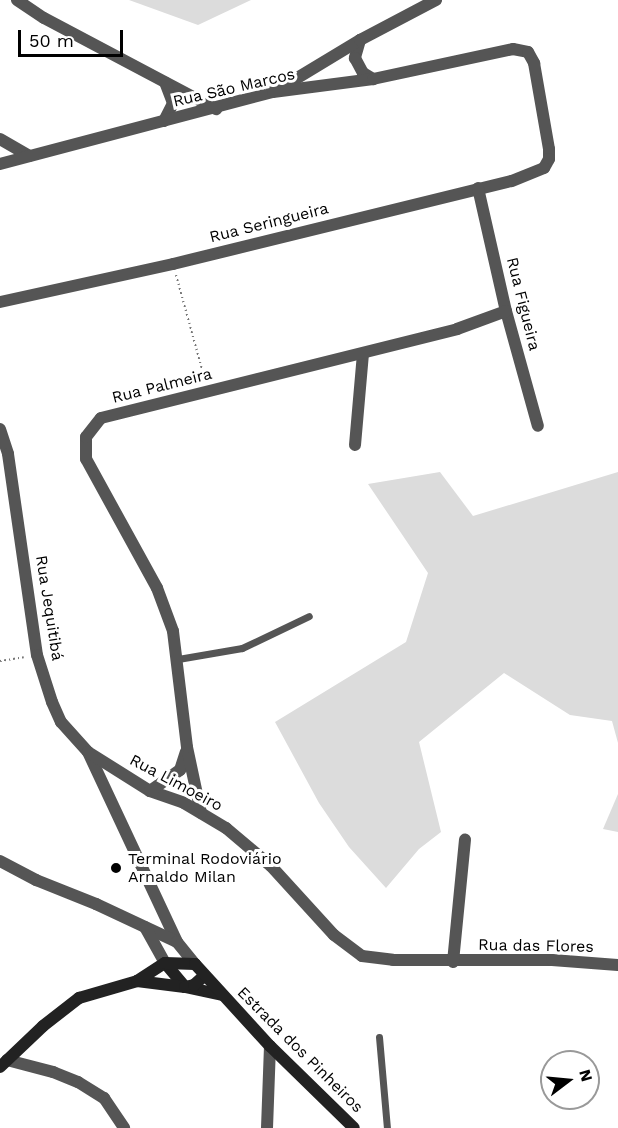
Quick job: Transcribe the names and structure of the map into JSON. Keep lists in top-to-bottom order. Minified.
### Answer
{"streets":{"main road":["Estrada dos Pinheiros"],"street":["Rua São Marcos","Rua Seringueira","Rua Figueira","Rua Palmeira","Rua Jequitibá","Rua Limoeiro","Rua das Flores"]},"crossings":[["Rua São Marcos","Rua Seringueira"],["Rua Seringueira","Rua Figueira"],["Rua Figueira","Rua Palmeira"],["Rua Palmeira","Rua Limoeiro"],["Rua Jequitibá","Rua Limoeiro"],["Rua Jequitibá","Estrada dos Pinheiros"],["Rua Limoeiro","Rua das Flores"]],"places":["Terminal Rodoviário Arnaldo Milan"],"scale_bar":"50 m","north":"right"}
